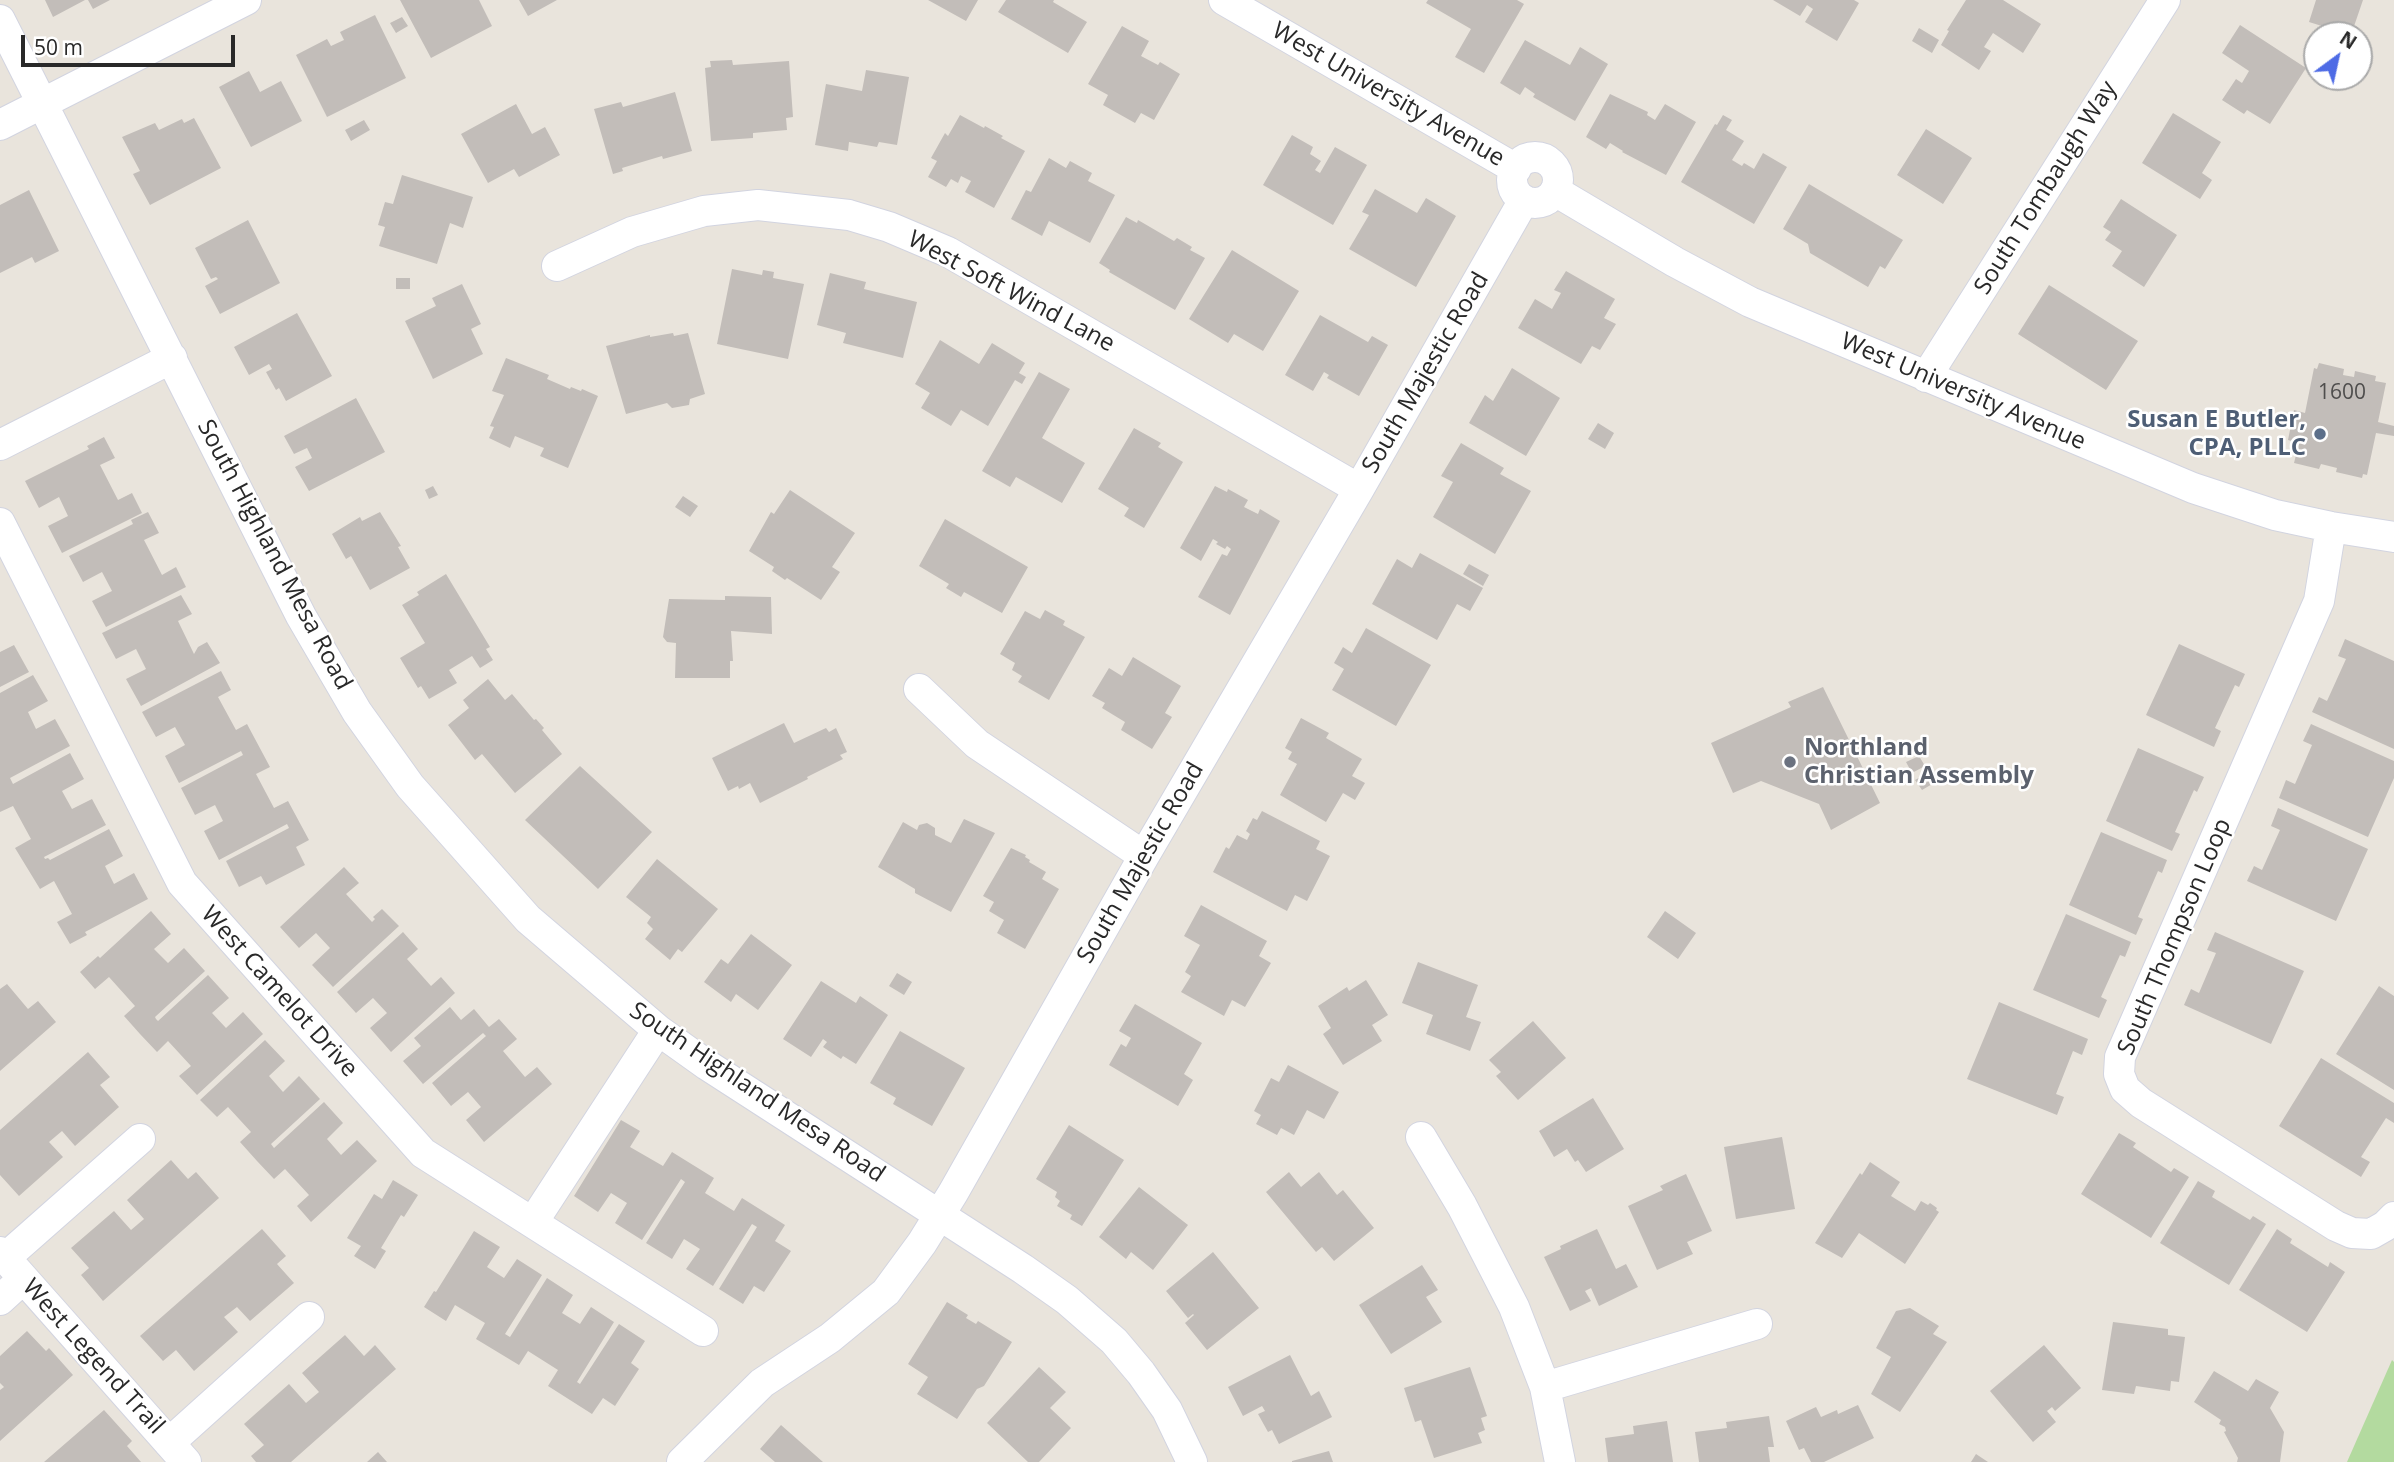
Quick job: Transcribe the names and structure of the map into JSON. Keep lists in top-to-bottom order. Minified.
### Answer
{"streets":{"street":["West University Avenue","South Tombaugh Way","West Soft Wind Lane","South Majestic Road","South Highland Mesa Road","South Thompson Loop","West Camelot Drive","West Legend Trail"]},"crossings":[["West University Avenue","South Tombaugh Way"],["West University Avenue","South Majestic Road"],["West University Avenue","South Thompson Loop"],["West Soft Wind Lane","South Majestic Road"],["South Majestic Road","South Highland Mesa Road"]],"places":["Susan E Butler, CPA, PLLC","Northland Christian Assembly"],"house_numbers":["1600"],"scale_bar":"50 m","north":"top right"}
